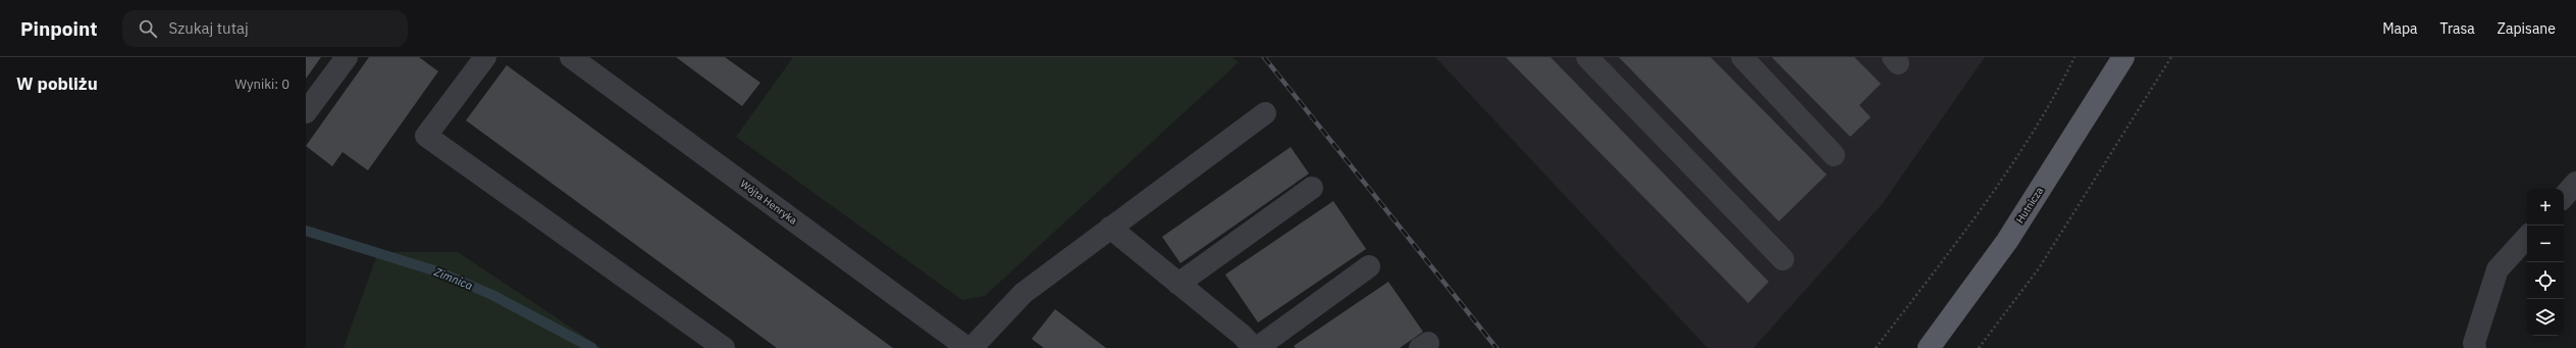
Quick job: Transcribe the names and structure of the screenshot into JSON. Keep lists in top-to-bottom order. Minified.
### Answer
{"streets":{"main road":["Hutnicza"],"street":["Wójta Henryka"]},"water":["Zimnica"],"page":{"header":"Pinpoint","search":"Szukaj tutaj","nav":["Mapa","Trasa","Zapisane"],"heading":["W pobliżu","Wyniki: 0"],"map_buttons":["+","−"]}}
